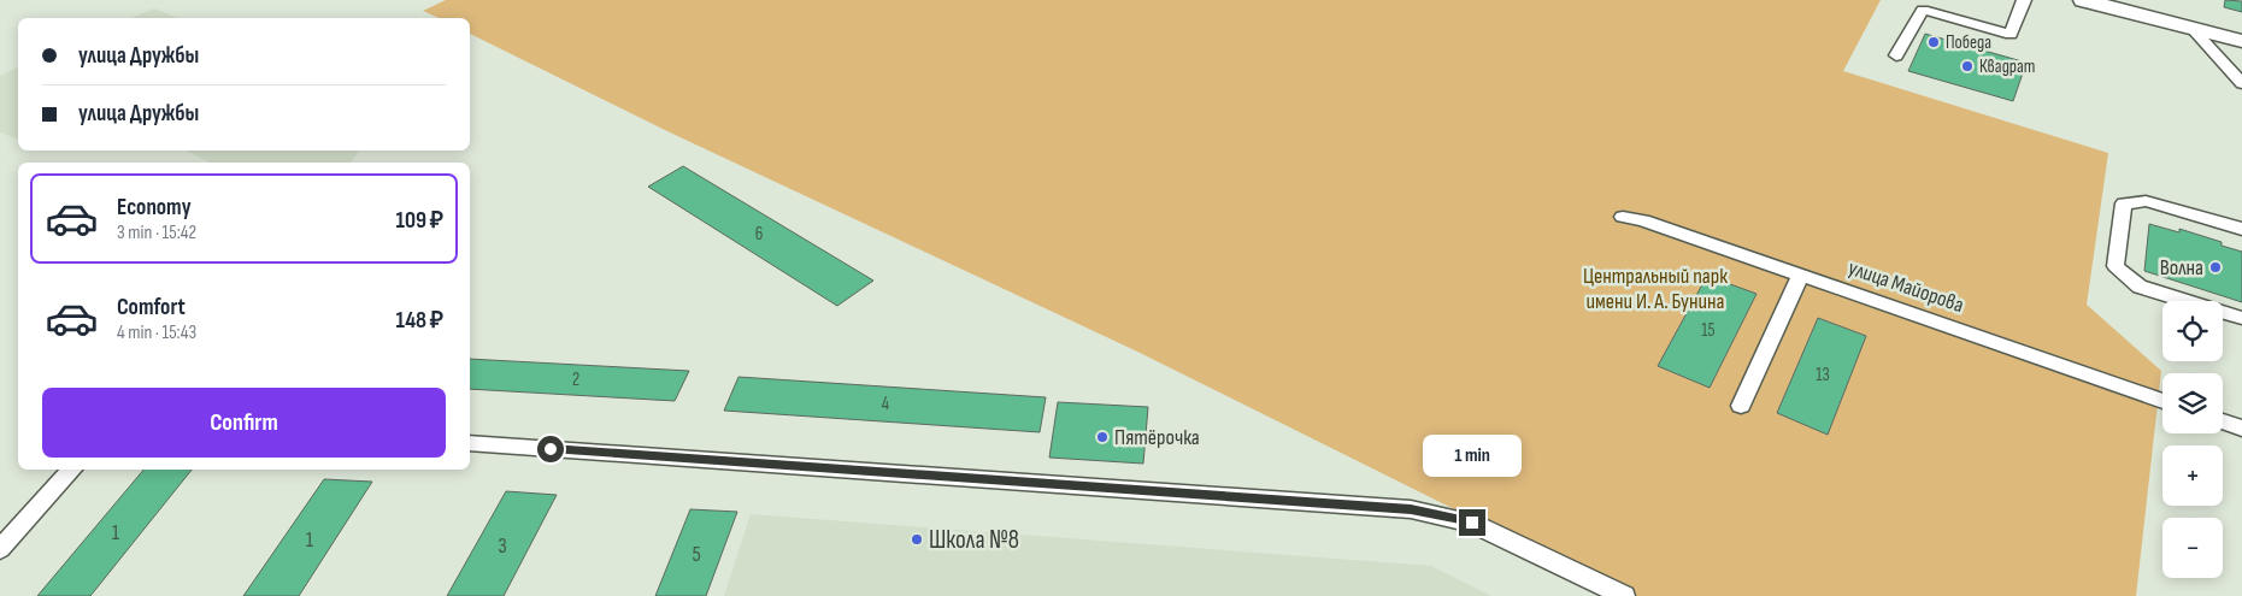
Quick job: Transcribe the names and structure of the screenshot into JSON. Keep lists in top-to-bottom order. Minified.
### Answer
{"streets":{"street":["улица Майорова"]},"parks":["Центральный парк имени И. А. Бунина"],"places":["Победа","Квадрат","Волна","Пятёрочка","Школа №8"],"house_numbers":["6","15","13","2","4","1","1","3","5"],"page":{"banner":["улица Дружбы","улица Дружбы"],"list":[{"name":"Economy","note":"3 min · 15:42","value":"109 ₽"},{"name":"Comfort","note":"4 min · 15:43","value":"148 ₽"}],"map_buttons":["+","−"],"buttons":"Confirm","bubble":"1 min"}}
